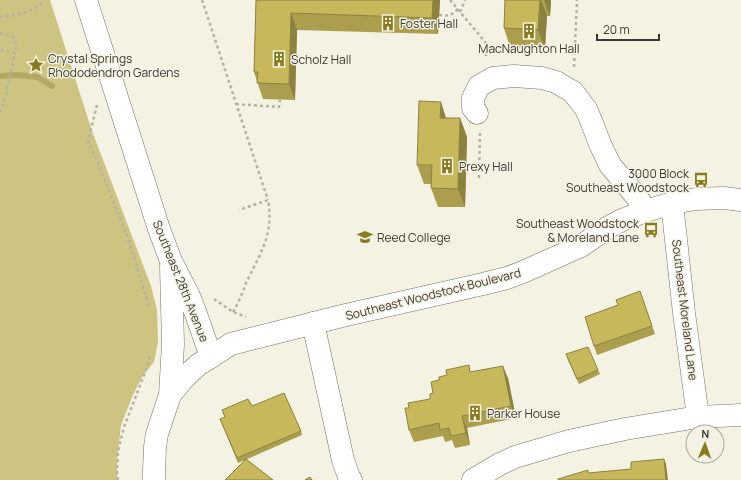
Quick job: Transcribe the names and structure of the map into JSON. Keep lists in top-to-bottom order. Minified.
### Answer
{"streets":{"street":["Southeast 28th Avenue","Southeast Woodstock Boulevard","Southeast Moreland Lane"]},"crossings":[["Southeast 28th Avenue","Southeast Woodstock Boulevard"],["Southeast Woodstock Boulevard","Southeast Moreland Lane"]],"places":{"building":["Foster Hall","MacNaughton Hall","Scholz Hall","Prexy Hall","Parker House"],"place":["Crystal Springs Rhododendron Gardens"],"bus stop":["3000 Block Southeast Woodstock","Southeast Woodstock & Moreland Lane"],"school or university":["Reed College"]},"scale_bar":"20 m","north":"top"}
